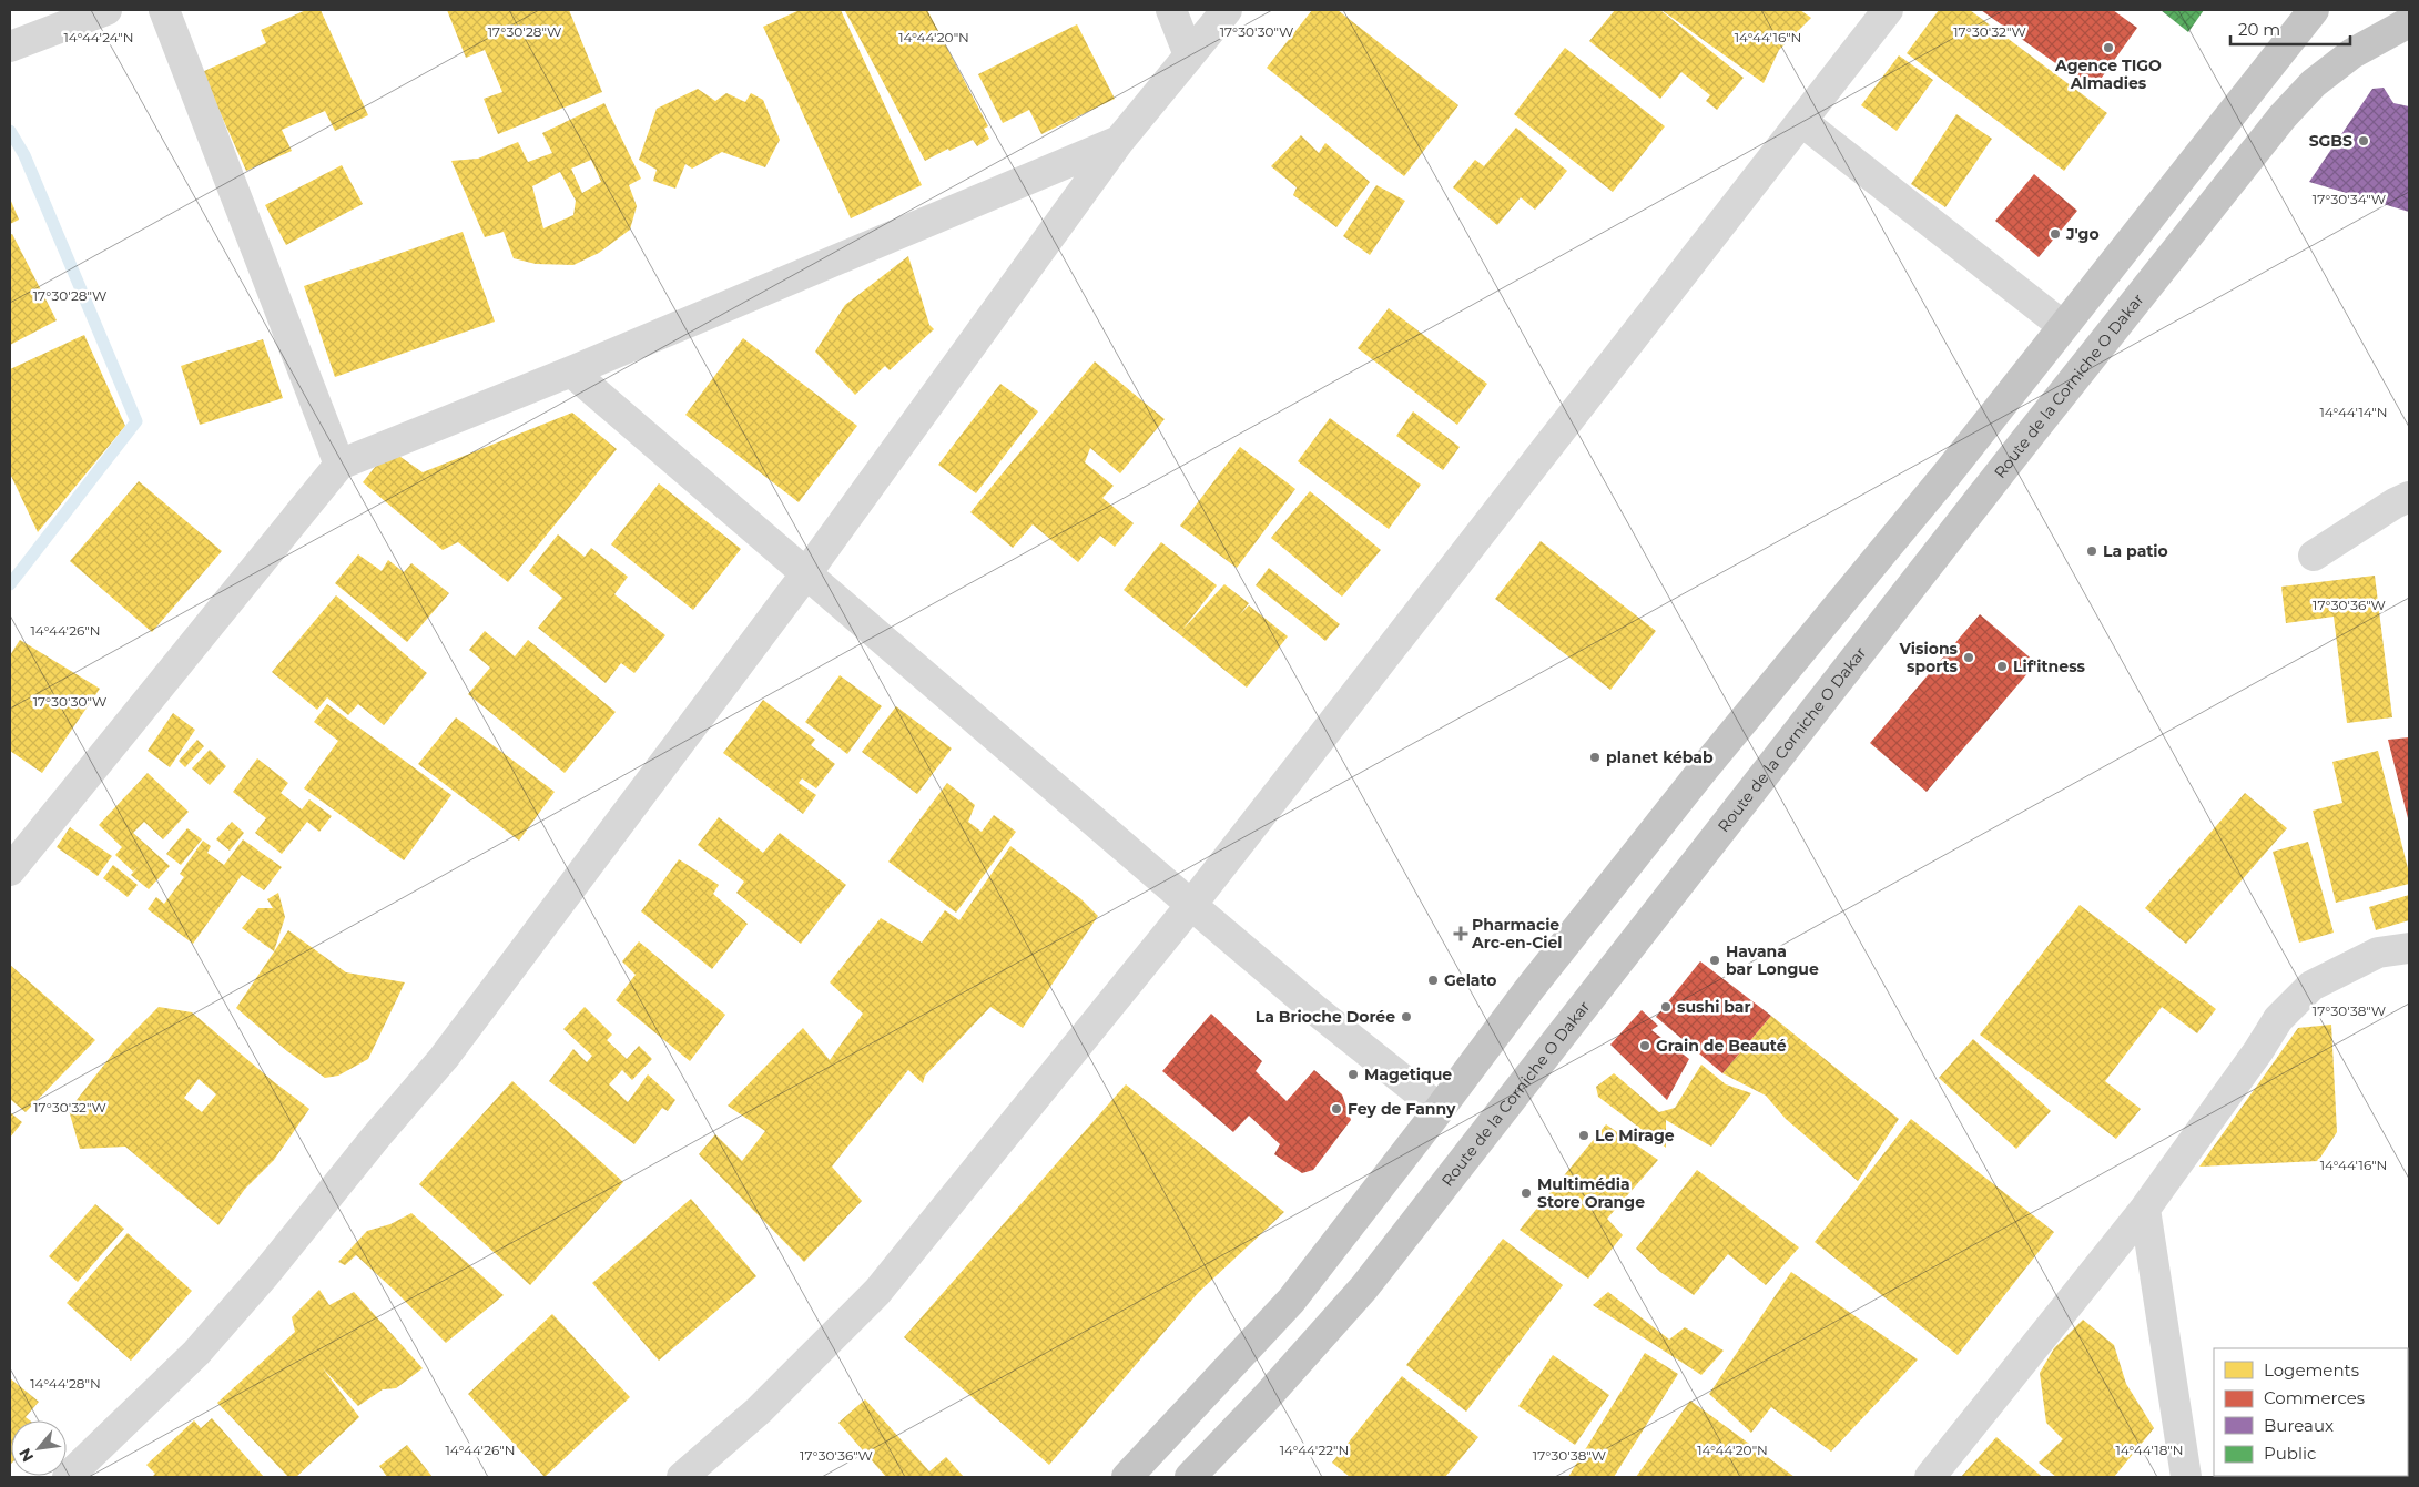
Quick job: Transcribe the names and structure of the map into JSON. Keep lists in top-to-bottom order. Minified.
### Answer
{"streets":{"highway":["Route de la Corniche O Dakar"]},"places":{"other":["Agence TIGO Almadies","SGBS","J'go","La patio","Visions sports","Lif'itness","planet kébab","Havana bar Longue","Gelato","sushi bar","La Brioche Dorée","Grain de Beauté","Magetique","Fey de Fanny","Le Mirage","Multimédia Store Orange"],"health":["Pharmacie Arc-en-Ciel"]},"legend":["Logements","Commerces","Bureaux","Public"],"scale_bar":"20 m","north":"bottom left","coordinates":["17°30'28\"W","17°30'30\"W","17°30'32\"W","14°44'24\"N","14°44'20\"N","14°44'16\"N","17°30'34\"W","14°44'14\"N","17°30'36\"W","14°44'26\"N","17°30'38\"W","14°44'28\"N","14°44'22\"N","14°44'18\"N"]}
